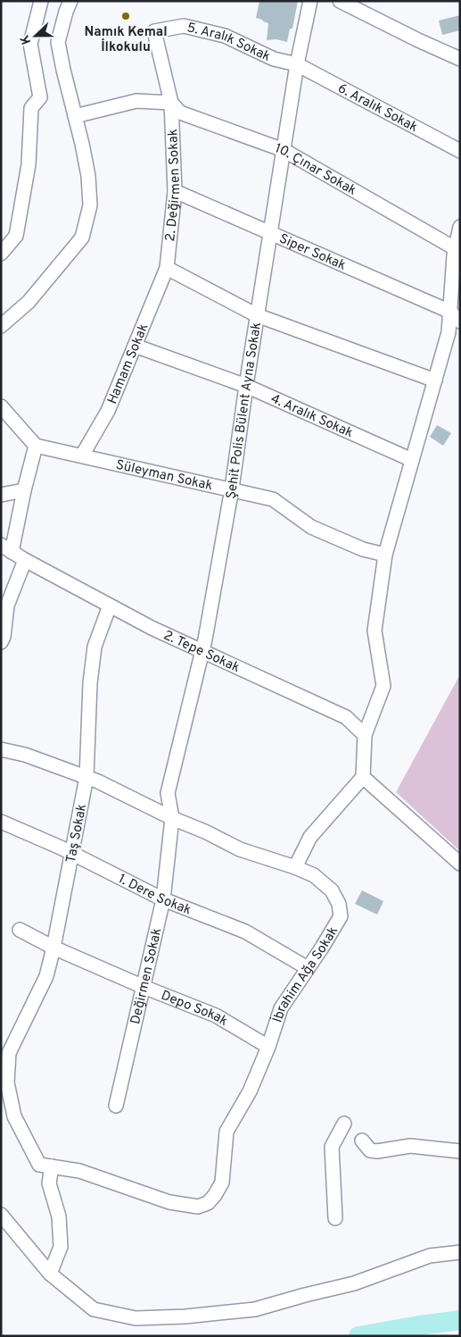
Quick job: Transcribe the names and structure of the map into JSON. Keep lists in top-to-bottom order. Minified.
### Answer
{"streets":{"street":["5. Aralık Sokak","6. Aralık Sokak","10. Çınar Sokak","2. Değirmen Sokak","Siper Sokak","Hamam Sokak","Şehit Polis Bülent Ayna Sokak","4. Aralık Sokak","Süleyman Sokak","2. Tepe Sokak","Taş Sokak","1. Dere Sokak","İbrahim Ağa Sokak","Değirmen Sokak","Depo Sokak"]},"crossings":[["5. Aralık Sokak","6. Aralık Sokak"],["5. Aralık Sokak","10. Çınar Sokak"],["5. Aralık Sokak","2. Değirmen Sokak"],["5. Aralık Sokak","Şehit Polis Bülent Ayna Sokak"],["6. Aralık Sokak","Şehit Polis Bülent Ayna Sokak"],["10. Çınar Sokak","2. Değirmen Sokak"],["10. Çınar Sokak","Şehit Polis Bülent Ayna Sokak"],["2. Değirmen Sokak","Siper Sokak"],["2. Değirmen Sokak","Hamam Sokak"],["Siper Sokak","Şehit Polis Bülent Ayna Sokak"],["Hamam Sokak","4. Aralık Sokak"],["Hamam Sokak","Süleyman Sokak"],["Şehit Polis Bülent Ayna Sokak","4. Aralık Sokak"],["Şehit Polis Bülent Ayna Sokak","Süleyman Sokak"],["Şehit Polis Bülent Ayna Sokak","2. Tepe Sokak"],["Şehit Polis Bülent Ayna Sokak","Değirmen Sokak"],["2. Tepe Sokak","Taş Sokak"],["Taş Sokak","1. Dere Sokak"],["Taş Sokak","İbrahim Ağa Sokak"],["Taş Sokak","Depo Sokak"],["1. Dere Sokak","İbrahim Ağa Sokak"],["1. Dere Sokak","Değirmen Sokak"],["İbrahim Ağa Sokak","Depo Sokak"],["Değirmen Sokak","Depo Sokak"]],"places":["Namık Kemal İlkokulu"],"north":"left"}
